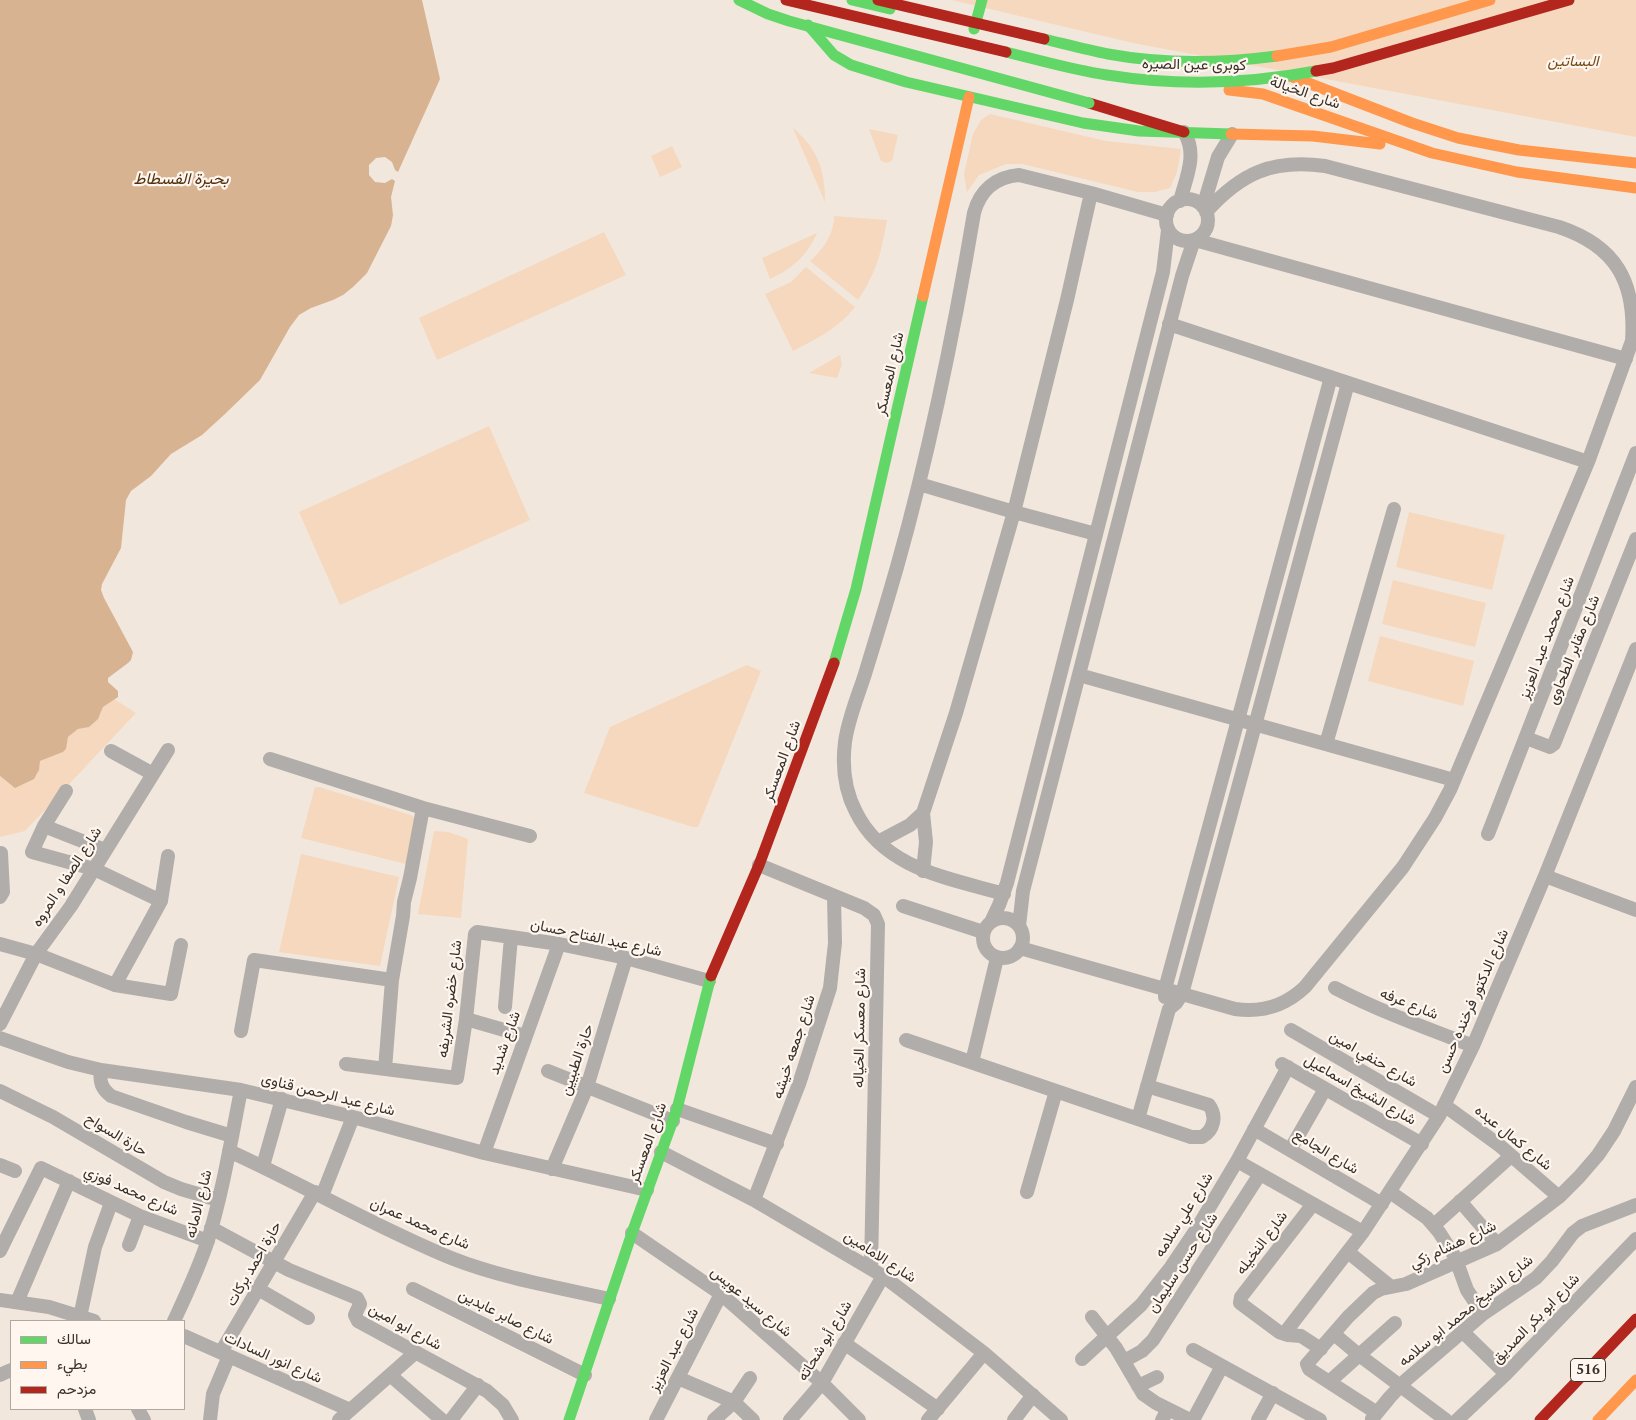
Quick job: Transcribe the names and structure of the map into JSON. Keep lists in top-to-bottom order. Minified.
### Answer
{"streets":{"main road":["كوبرى عين الصيره","شارع الخيالة","شارع المعسكر","516"],"street":["شارع محمد عبد العزيز","شارع مقابر الطحاوى","شارع الصفا و المروه","شارع عبد الفتاح حسان","شارع خضره الشريفه","شارع الدكتور فرخنده حسن","شارع عرفه","شارع معسكر الخياله","شارع شديد","شارع جمعه خيشه","شارع حنفي امين","حارة الطبيين","شارع الشيخ اسماعيل","شارع عبد الرحمن قناوى","حارة السواح","شارع كمال عبده","شارع الجامع","شارع محمد فوزي","شارع الامانه","شارع علي سلامه","شارع محمد عمران","شارع النخيله","شارع هشام زكي","شارع الامامين","شارع حسن سليمان","حارة احمد بركات","شارع سيد عويس","شارع الشيخ محمد ابو سلامه","شارع صابر عابدين","شارع ابو بكر الصديق","شارع ابو امين","شارع أبو شحاته","شارع عبد العزيز","شارع انور السادات"]},"crossings":[["شارع المعسكر","شارع عبد الفتاح حسان"],["شارع المعسكر","شارع معسكر الخياله"],["شارع المعسكر","شارع عبد الرحمن قناوى"],["شارع المعسكر","شارع محمد عمران"],["شارع المعسكر","شارع الامامين"],["شارع المعسكر","شارع سيد عويس"],["شارع المعسكر","شارع صابر عابدين"],["شارع محمد عبد العزيز","شارع مقابر الطحاوى"],["شارع عبد الفتاح حسان","شارع خضره الشريفه"],["شارع عبد الفتاح حسان","شارع شديد"],["شارع عبد الفتاح حسان","حارة الطبيين"],["شارع الدكتور فرخنده حسن","شارع عرفه"],["شارع الدكتور فرخنده حسن","شارع حنفي امين"],["شارع الدكتور فرخنده حسن","شارع الشيخ اسماعيل"],["شارع الدكتور فرخنده حسن","شارع كمال عبده"],["شارع الدكتور فرخنده حسن","شارع الجامع"],["شارع الدكتور فرخنده حسن","شارع النخيله"],["شارع معسكر الخياله","شارع جمعه خيشه"],["شارع معسكر الخياله","شارع الامامين"],["شارع معسكر الخياله","شارع أبو شحاته"],["شارع شديد","شارع عبد الرحمن قناوى"],["شارع جمعه خيشه","شارع الامامين"],["شارع حنفي امين","شارع كمال عبده"],["حارة الطبيين","شارع عبد الرحمن قناوى"],["شارع الشيخ اسماعيل","شارع علي سلامه"],["شارع عبد الرحمن قناوى","شارع الامانه"],["شارع عبد الرحمن قناوى","حارة احمد بركات"],["حارة السواح","شارع الامانه"],["شارع كمال عبده","شارع هشام زكي"],["شارع الجامع","شارع علي سلامه"],["شارع الجامع","شارع هشام زكي"],["شارع الجامع","شارع الشيخ محمد ابو سلامه"],["شارع محمد فوزي","شارع الامانه"],["شارع محمد فوزي","شارع ابو امين"],["شارع الامانه","شارع محمد عمران"],["شارع الامانه","شارع ابو امين"],["شارع محمد عمران","حارة احمد بركات"],["شارع الامامين","شارع أبو شحاته"],["حارة احمد بركات","شارع ابو امين"],["حارة احمد بركات","شارع انور السادات"],["شارع سيد عويس","شارع أبو شحاته"],["شارع سيد عويس","شارع عبد العزيز"]],"water":["بحيرة الفسطاط"],"parks":["البساتين"],"legend":["سالك","بطيء","مزدحم"]}
